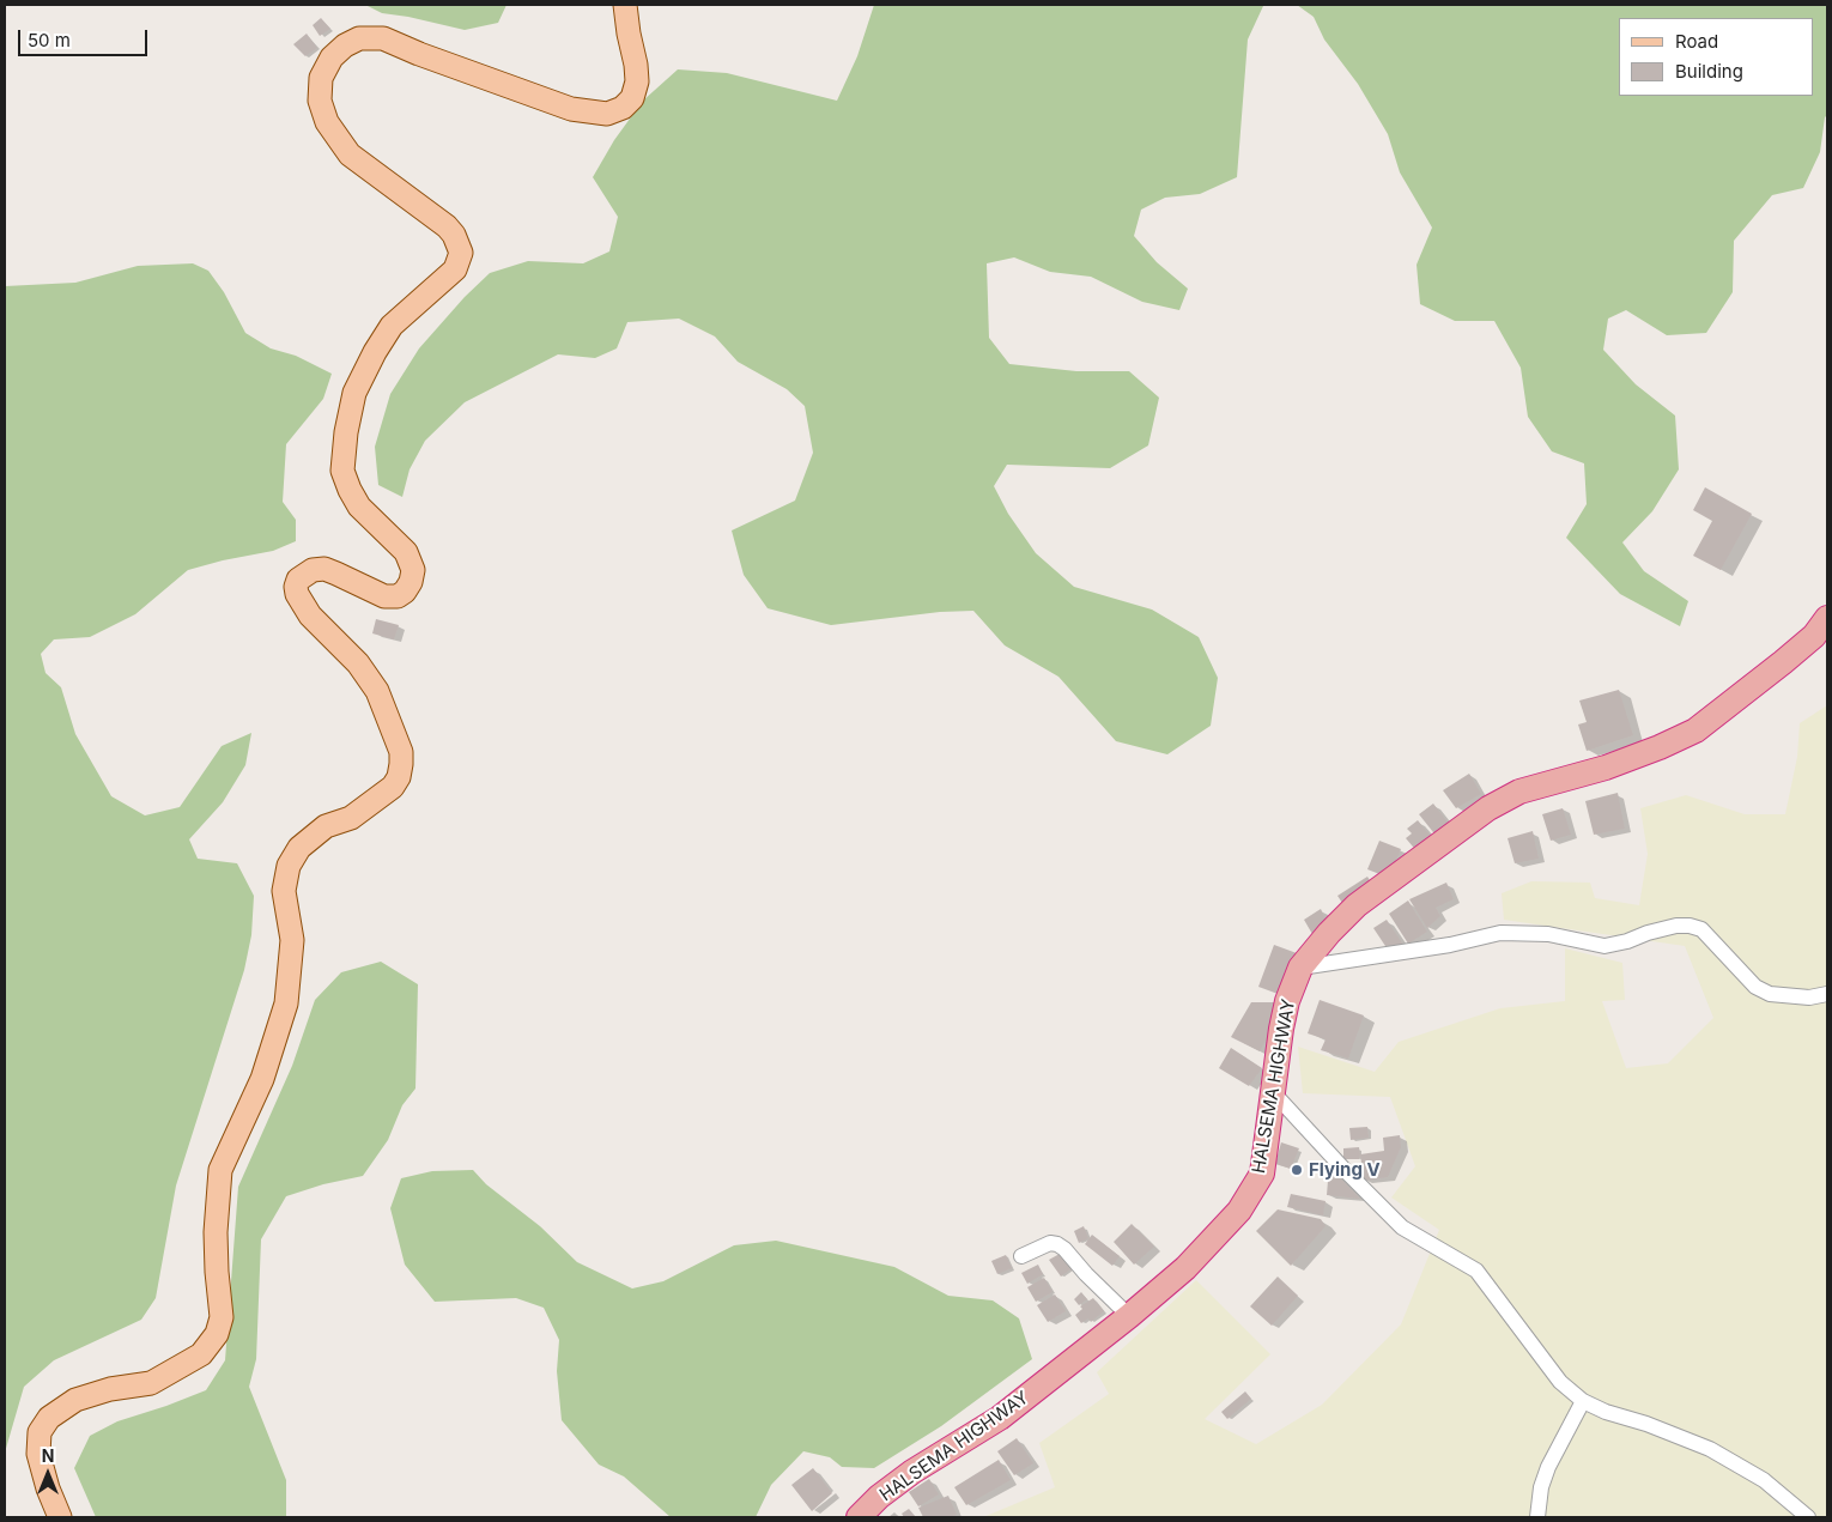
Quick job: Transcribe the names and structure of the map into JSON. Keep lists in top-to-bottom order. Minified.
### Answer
{"streets":{"highway":["HALSEMA HIGHWAY"]},"places":["Flying V"],"legend":["Road","Building"],"scale_bar":"50 m","north":"top"}
